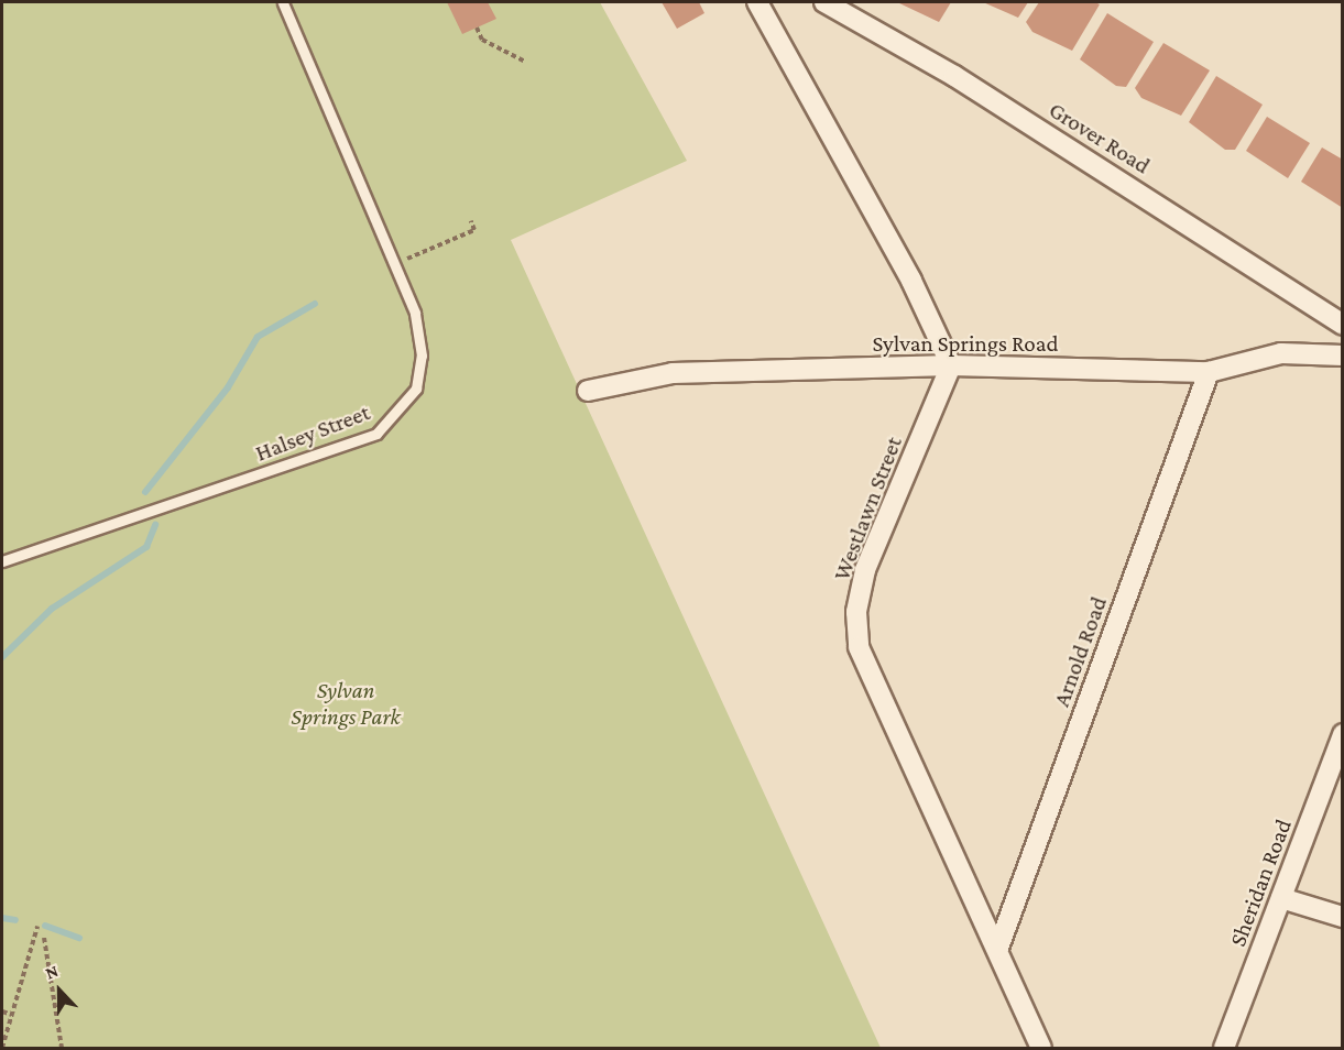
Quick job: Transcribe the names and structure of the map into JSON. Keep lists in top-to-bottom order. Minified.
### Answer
{"streets":{"street":["Grover Road","Sylvan Springs Road","Westlawn Street","Arnold Road","Sheridan Road"],"lane":["Halsey Street"]},"crossings":[["Sylvan Springs Road","Westlawn Street"],["Sylvan Springs Road","Arnold Road"],["Westlawn Street","Arnold Road"]],"parks":["Sylvan Springs Park"],"north":"top"}
